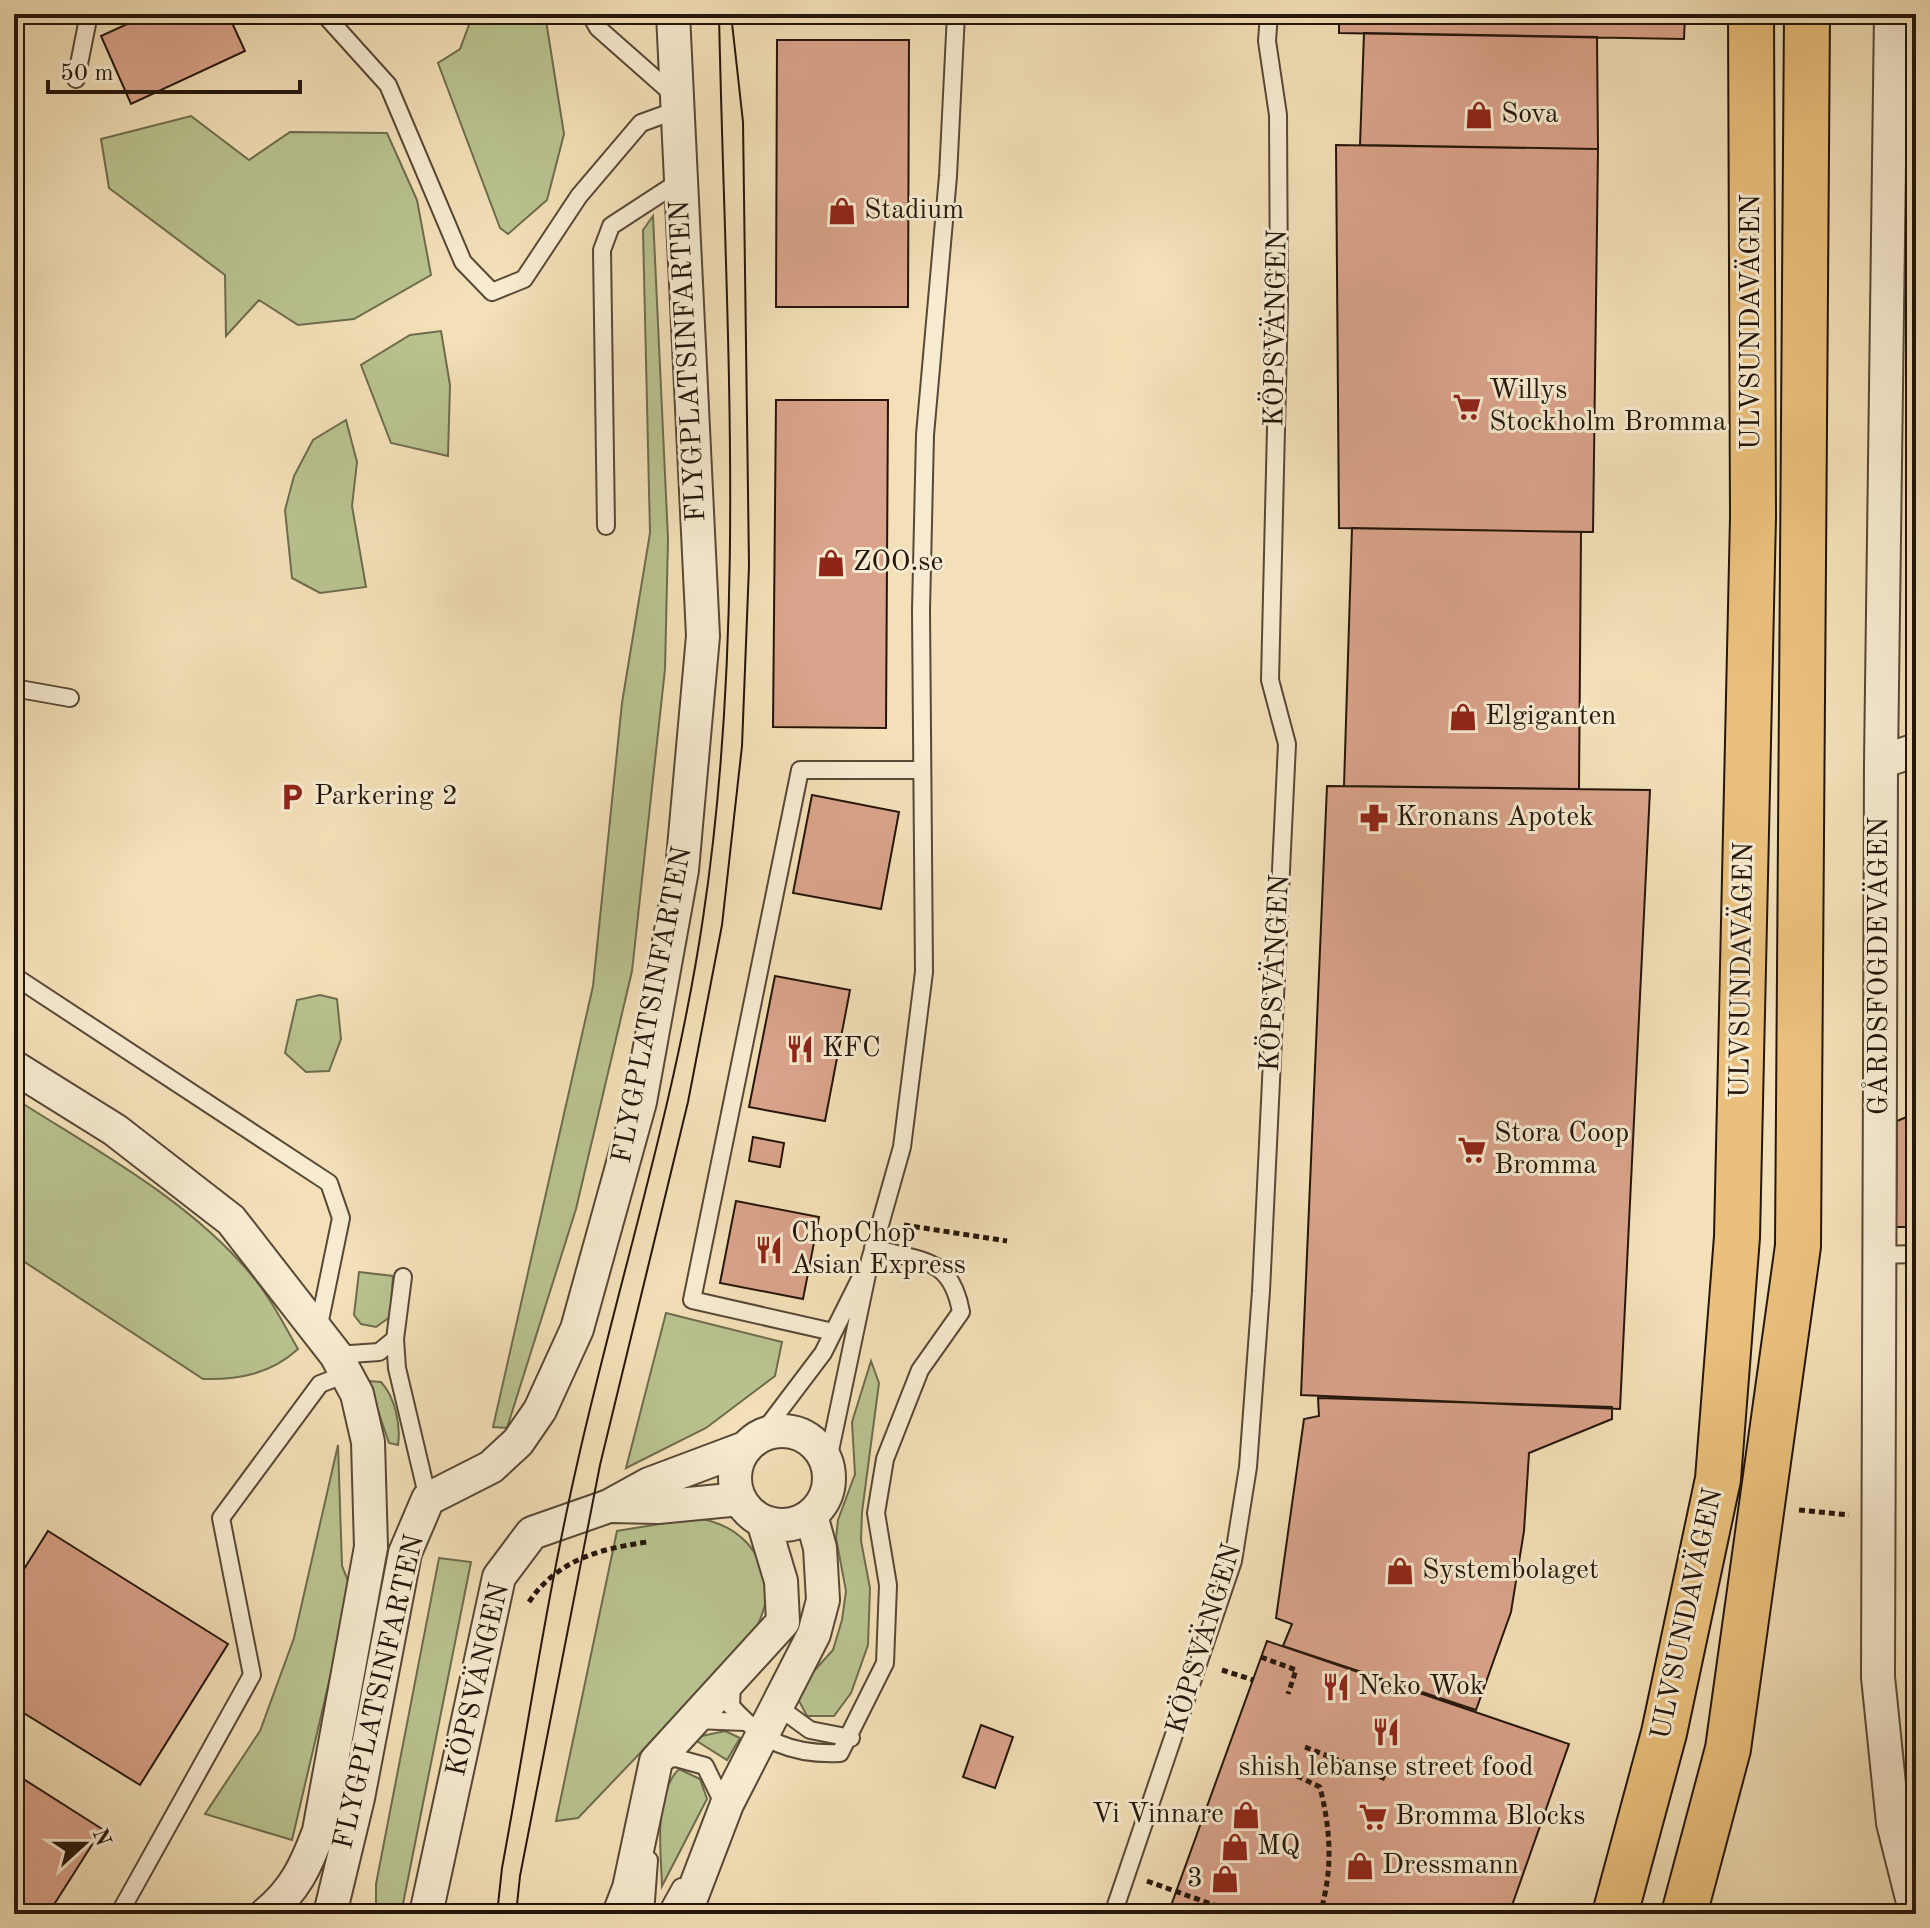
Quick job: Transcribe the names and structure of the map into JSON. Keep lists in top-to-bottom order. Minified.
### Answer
{"streets":{"main road":["ULVSUNDAVÄGEN"],"street":["KÖPSVÄNGEN","FLYGPLATSINFARTEN","GÅRDSFOGDEVÄGEN"]},"places":{"shop":["Sova","Stadium","ZOO.se","Elgiganten","Systembolaget","Vi Vinnare","MQ","Dressmann","3"],"supermarket":["Willys Stockholm Bromma","Stora Coop Bromma","Bromma Blocks"],"parking":["Parkering 2"],"pharmacy":["Kronans Apotek"],"restaurant":["KFC","ChopChop Asian Express","Neko Wok","shish lebanse street food"]},"scale_bar":"50 m","north":"right"}
